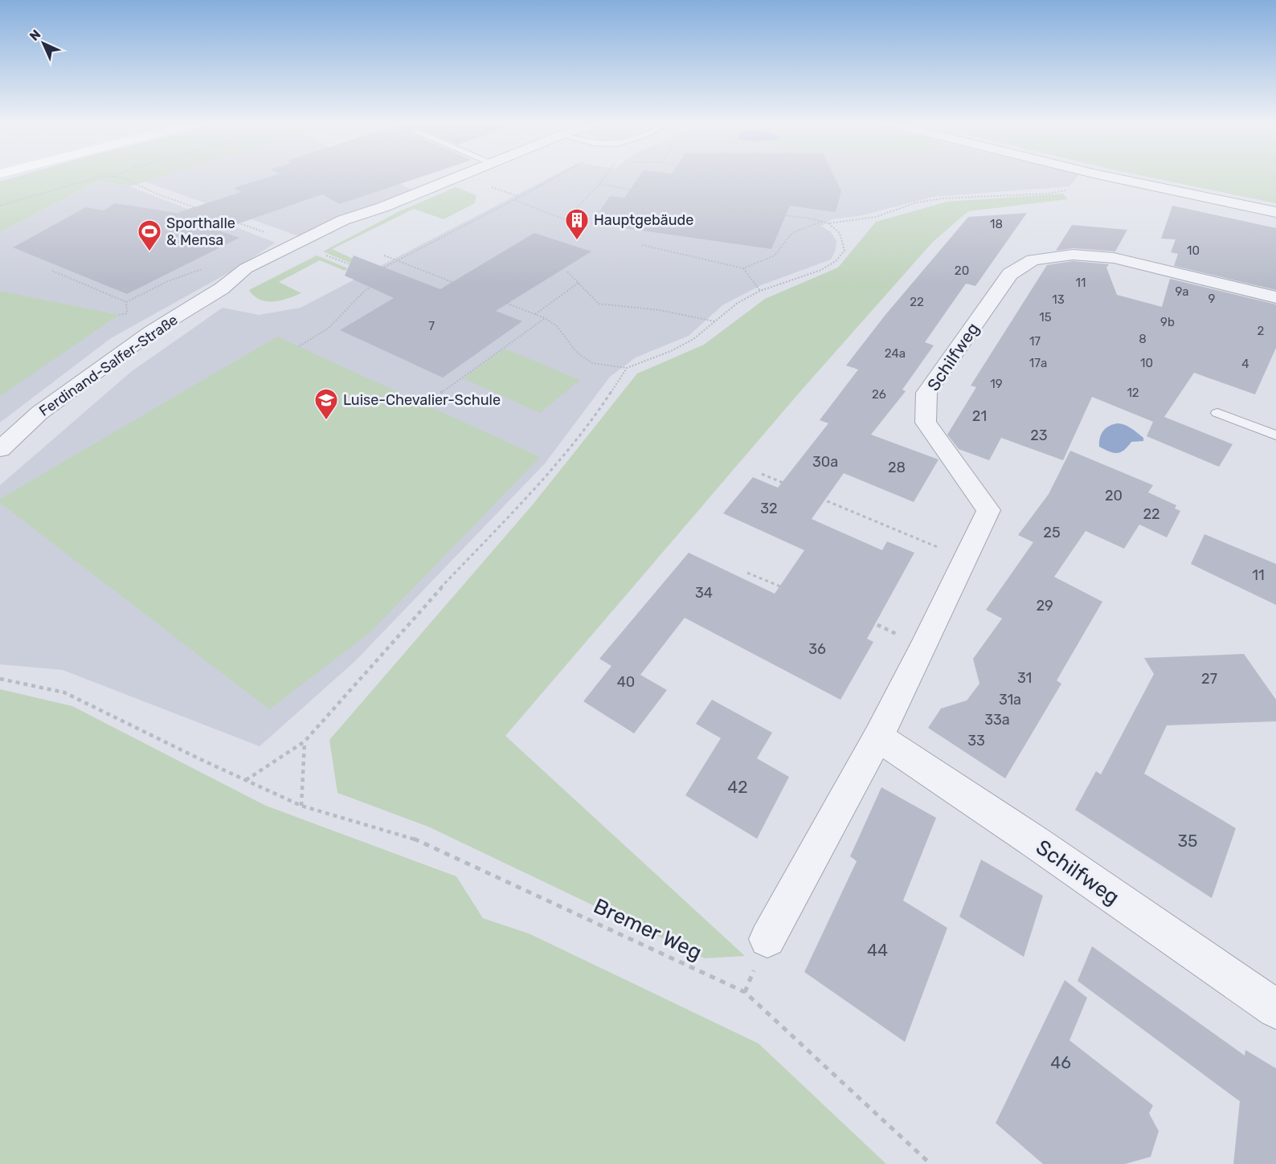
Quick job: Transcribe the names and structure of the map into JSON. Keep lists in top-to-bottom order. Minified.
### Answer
{"streets":{"street":["Schilfweg","Ferdinand-Salfer-Straße"],"path":["Bremer Weg"]},"places":{"building":["Hauptgebäude"],"sports":["Sporthalle & Mensa"],"school or university":["Luise-Chevalier-Schule"]},"house_numbers":["18","10","20","11","9a","9","13","22","15","9b","7","2","8","17","24a","17a","10","4","19","12","26","21","23","30a","28","20","32","22","25","11","34","29","36","31","27","40","31a","33a","33","42","35","44","46"],"north":"top left"}
